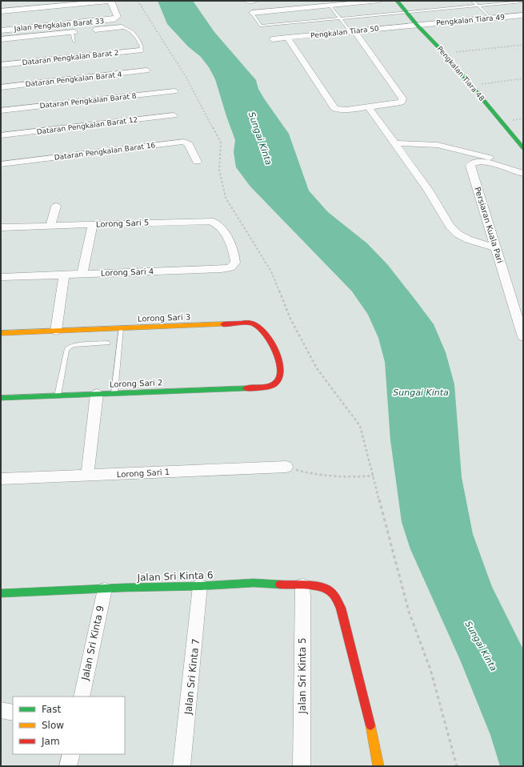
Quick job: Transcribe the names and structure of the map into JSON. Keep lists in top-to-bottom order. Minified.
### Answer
{"streets":{"street":["Pengkalan Tiara 49","Jalan Pengkalan Barat 33","Pengkalan Tiara 50","Dataran Pengkalan Barat 2","Pengkalan Tiara 48","Dataran Pengkalan Barat 4","Dataran Pengkalan Barat 8","Dataran Pengkalan Barat 12","Dataran Pengkalan Barat 16","Lorong Sari 5","Persiaran Kuala Pari","Lorong Sari 4","Lorong Sari 3","Lorong Sari 2","Lorong Sari 1","Jalan Sri Kinta 6","Jalan Sri Kinta 9","Jalan Sri Kinta 5","Jalan Sri Kinta 7"]},"crossings":[["Pengkalan Tiara 49","Pengkalan Tiara 50"],["Pengkalan Tiara 49","Pengkalan Tiara 48"],["Pengkalan Tiara 50","Pengkalan Tiara 48"],["Lorong Sari 5","Lorong Sari 4"],["Lorong Sari 3","Lorong Sari 2"],["Jalan Sri Kinta 6","Jalan Sri Kinta 9"],["Jalan Sri Kinta 6","Jalan Sri Kinta 5"],["Jalan Sri Kinta 6","Jalan Sri Kinta 7"]],"water":["Sungai Kinta"],"legend":["Fast","Slow","Jam"]}
